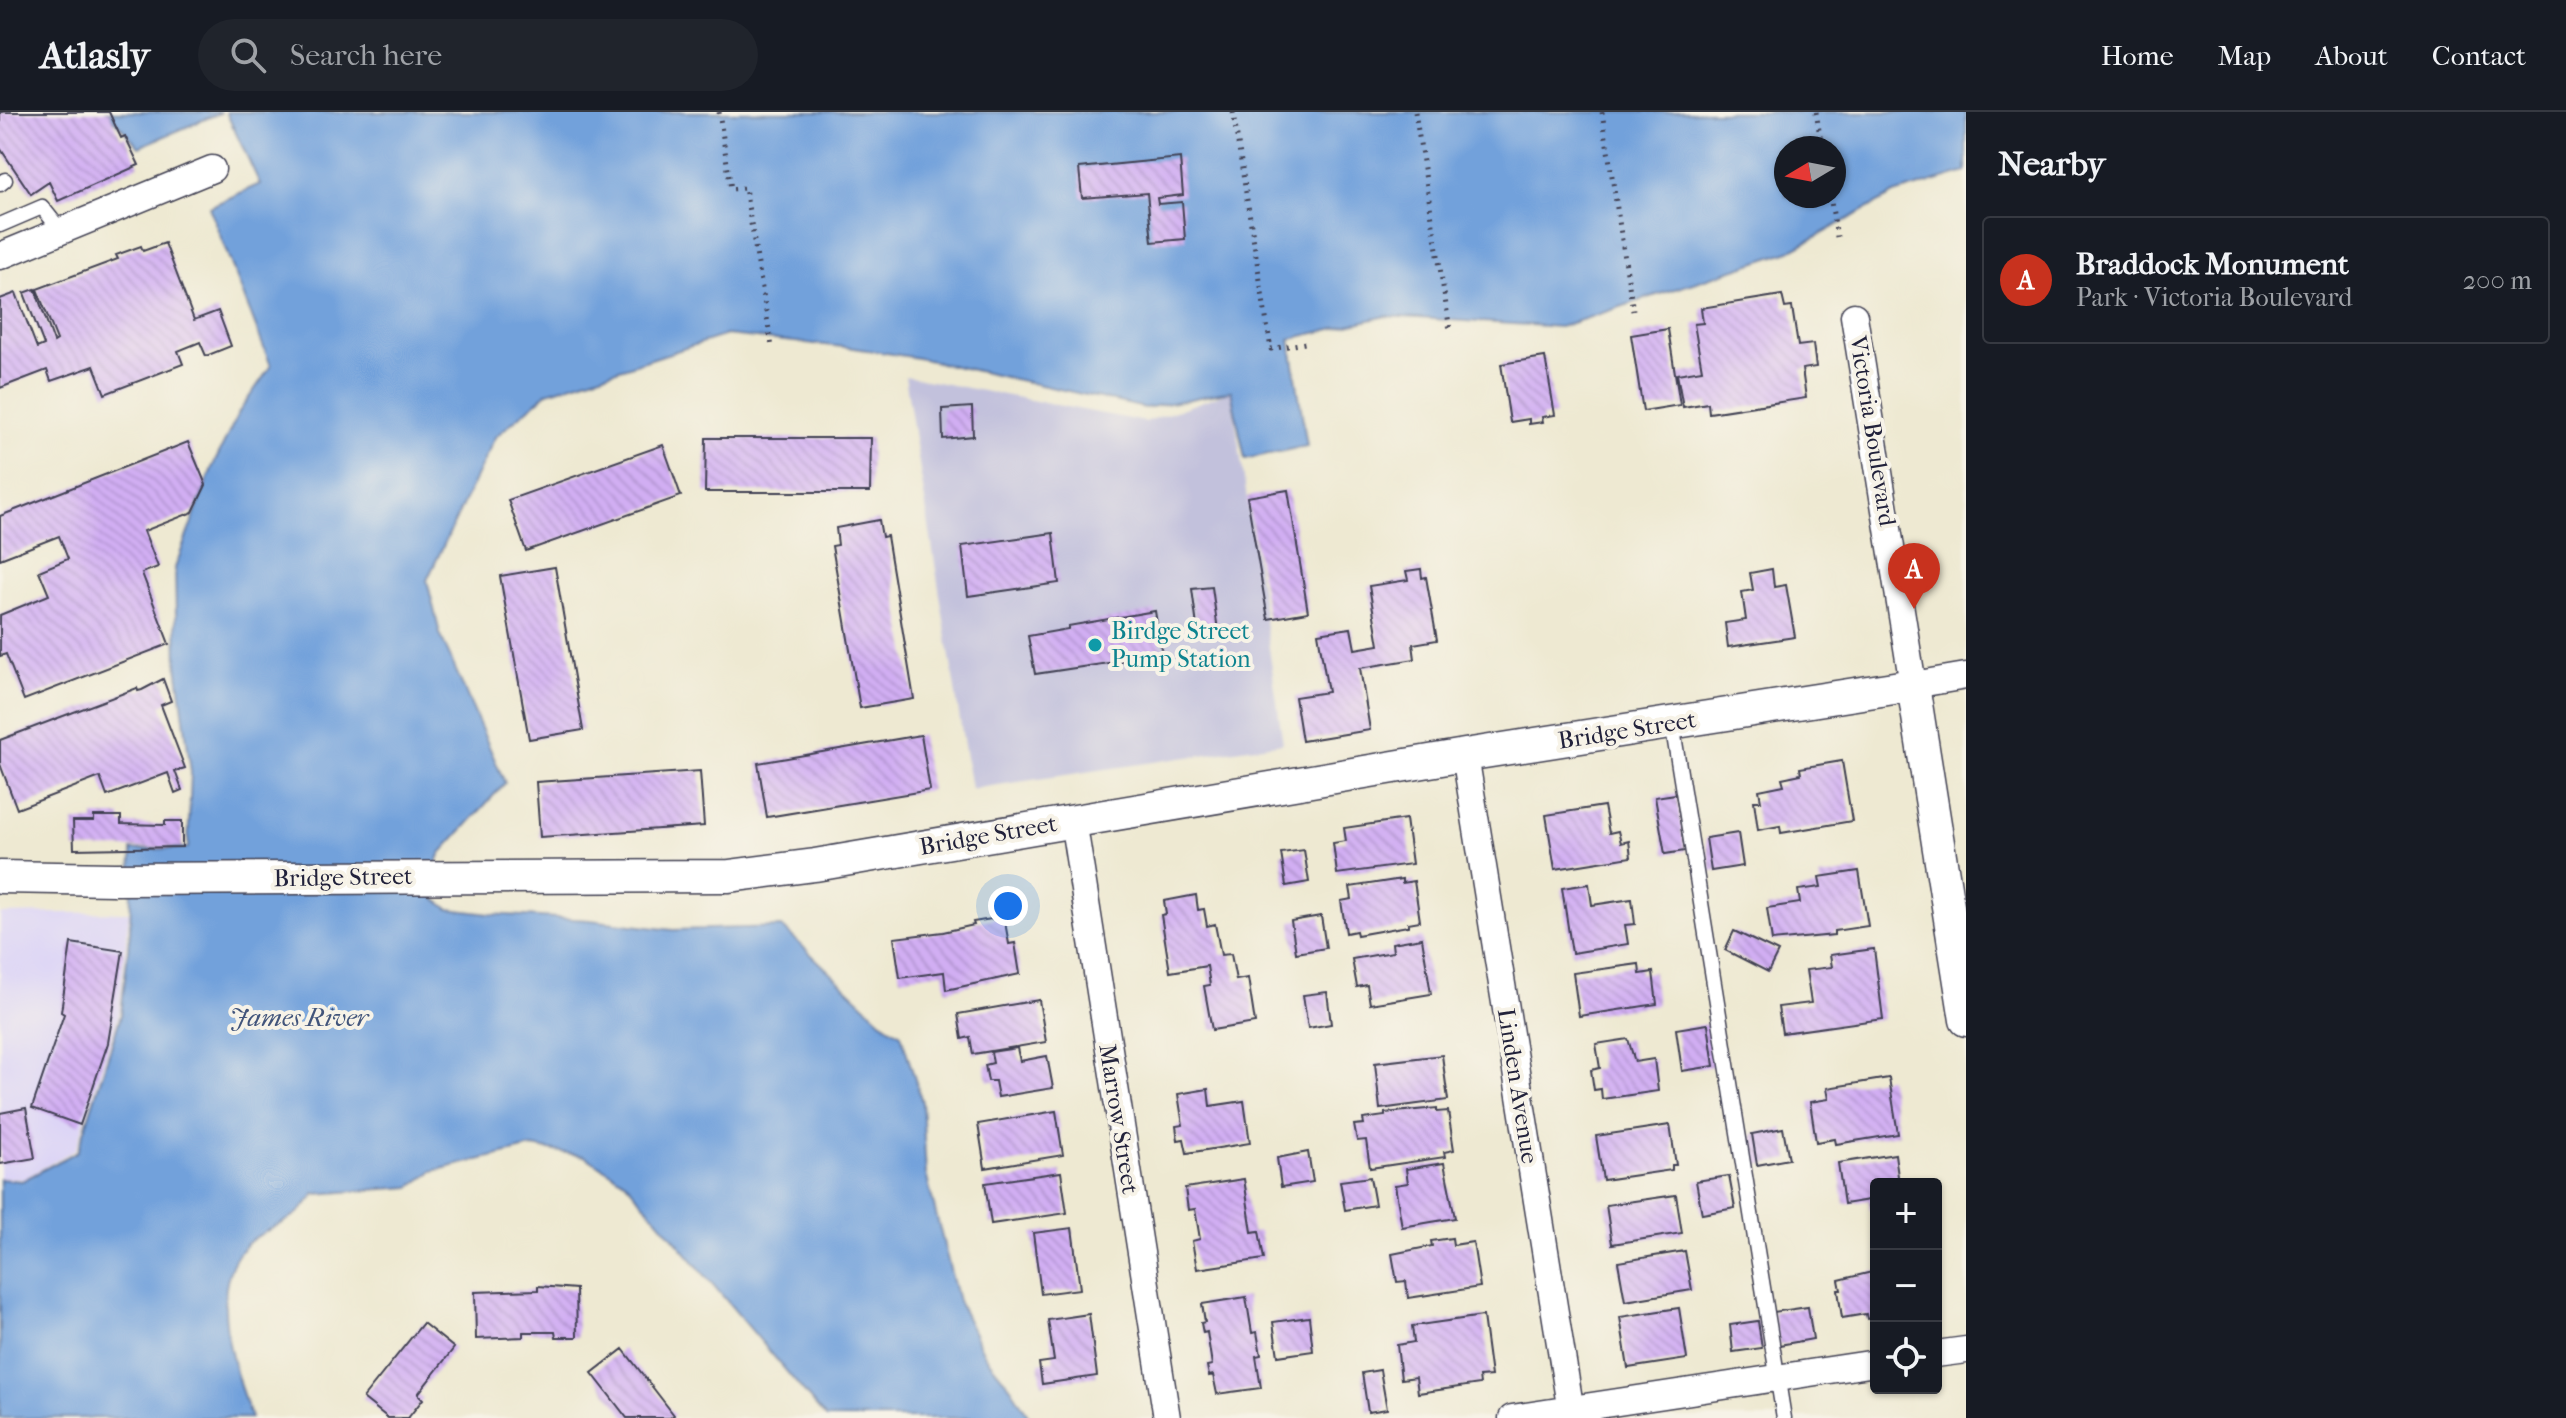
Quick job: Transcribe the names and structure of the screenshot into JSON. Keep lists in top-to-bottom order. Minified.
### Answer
{"streets":{"street":["Victoria Boulevard","Bridge Street","Linden Avenue","Marrow Street"]},"crossings":[["Victoria Boulevard","Bridge Street"],["Bridge Street","Linden Avenue"],["Bridge Street","Marrow Street"]],"water":["James River"],"places":["Birdge Street Pump Station"],"north":"left","page":{"header":"Atlasly","search":"Search here","nav":["Home","Map","About","Contact"],"heading":"Nearby","list":[{"mark":"A","name":"Braddock Monument","note":"Park · Victoria Boulevard","value":"200 m"}],"pins":"A","map_buttons":["+","−"]}}
